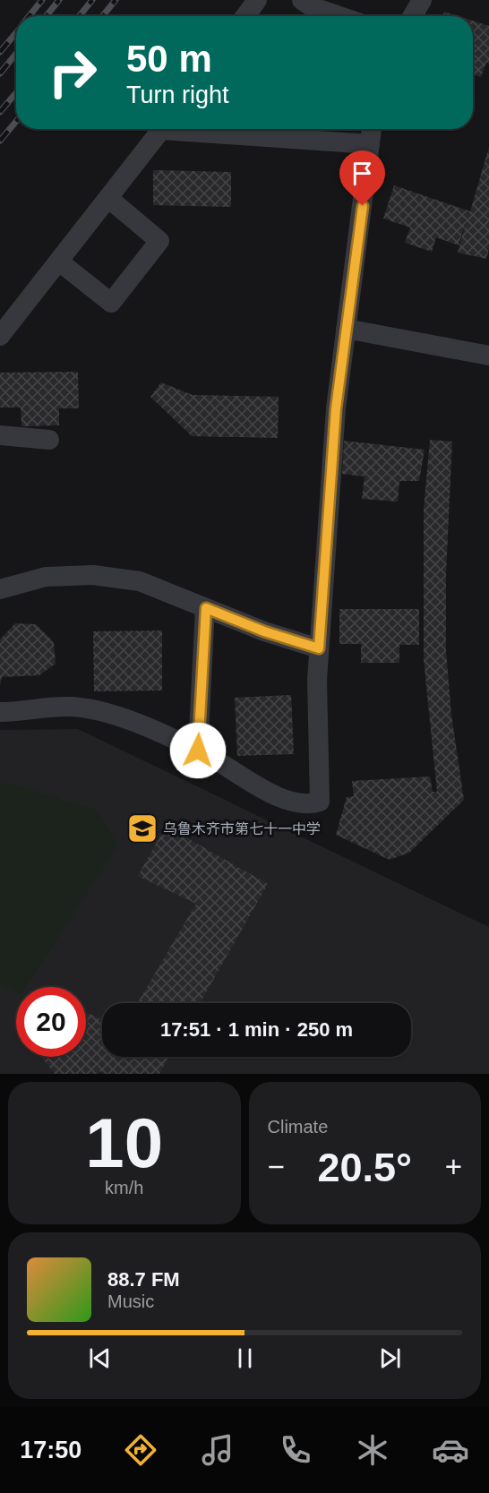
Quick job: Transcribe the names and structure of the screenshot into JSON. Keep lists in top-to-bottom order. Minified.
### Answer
{"places":{"school or university":["乌鲁木齐市第七十一中学"]},"page":{"turn":["50 m","Turn right"],"limit":"20","trip":"17:51 · 1 min · 250 m","tile":[["10","km/h"],"Climate"],"heat":["−","20.5°","+"],"song":["88.7 FM","Music"],"tabs":"17:50"}}
